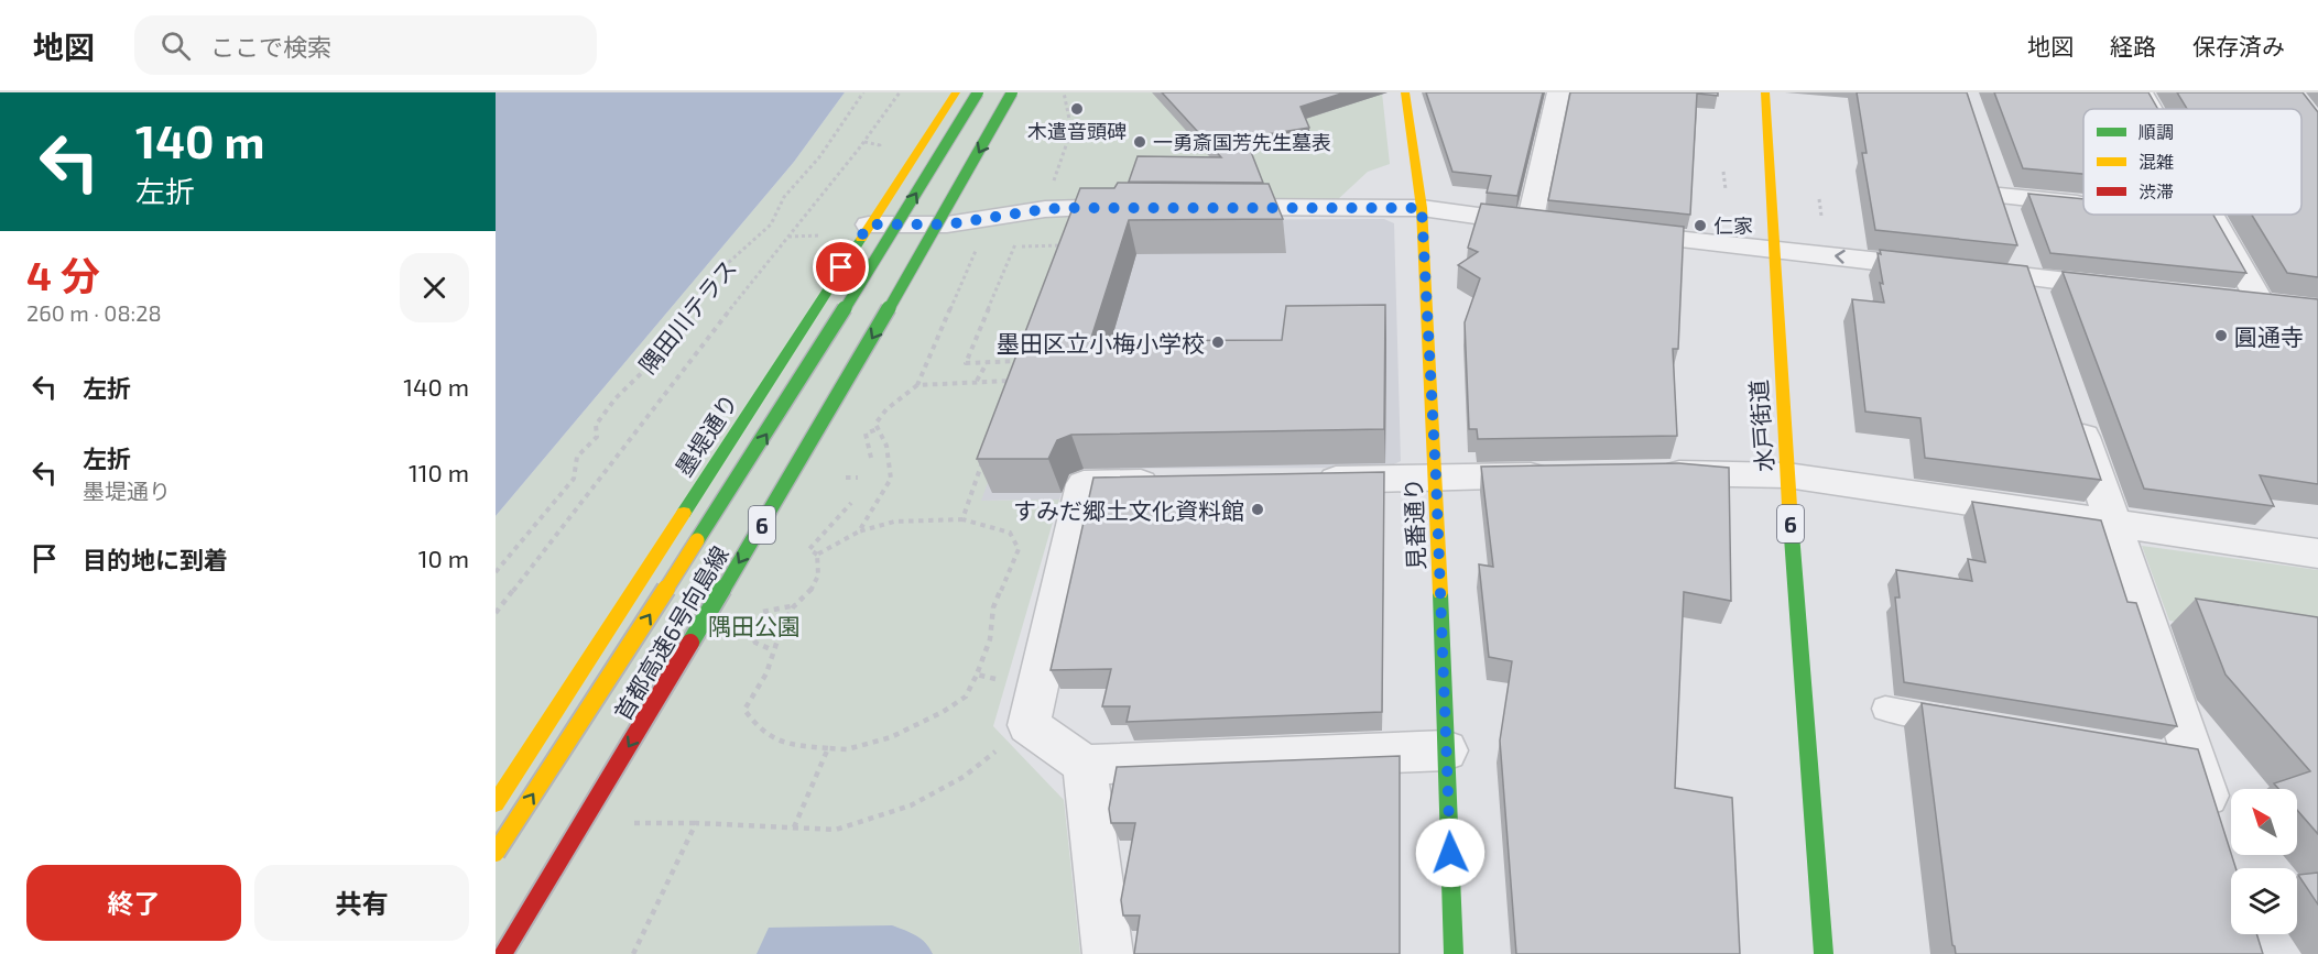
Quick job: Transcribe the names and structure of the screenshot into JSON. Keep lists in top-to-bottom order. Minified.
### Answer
{"streets":{"main road":["水戸街道","墨堤通り","見番通り","6","首都高速6号向島線"],"path":["隅田川テラス"]},"parks":["隅田公園"],"places":["木遣音頭碑","一勇斎国芳先生墓表","仁家","圓通寺","墨田区立小梅小学校","すみだ郷土文化資料館"],"legend":["順調","混雑","渋滞"],"north":"top left","page":{"header":"地図","search":"ここで検索","nav":["地図","経路","保存済み"],"turn":["140 m","左折"],"heading":["4 分","260 m · 08:28"],"list":[{"name":"左折","value":"140 m"},{"name":"左折","note":"墨堤通り","value":"110 m"},{"name":"目的地に到着","value":"10 m"}],"buttons":["終了","共有"]}}
